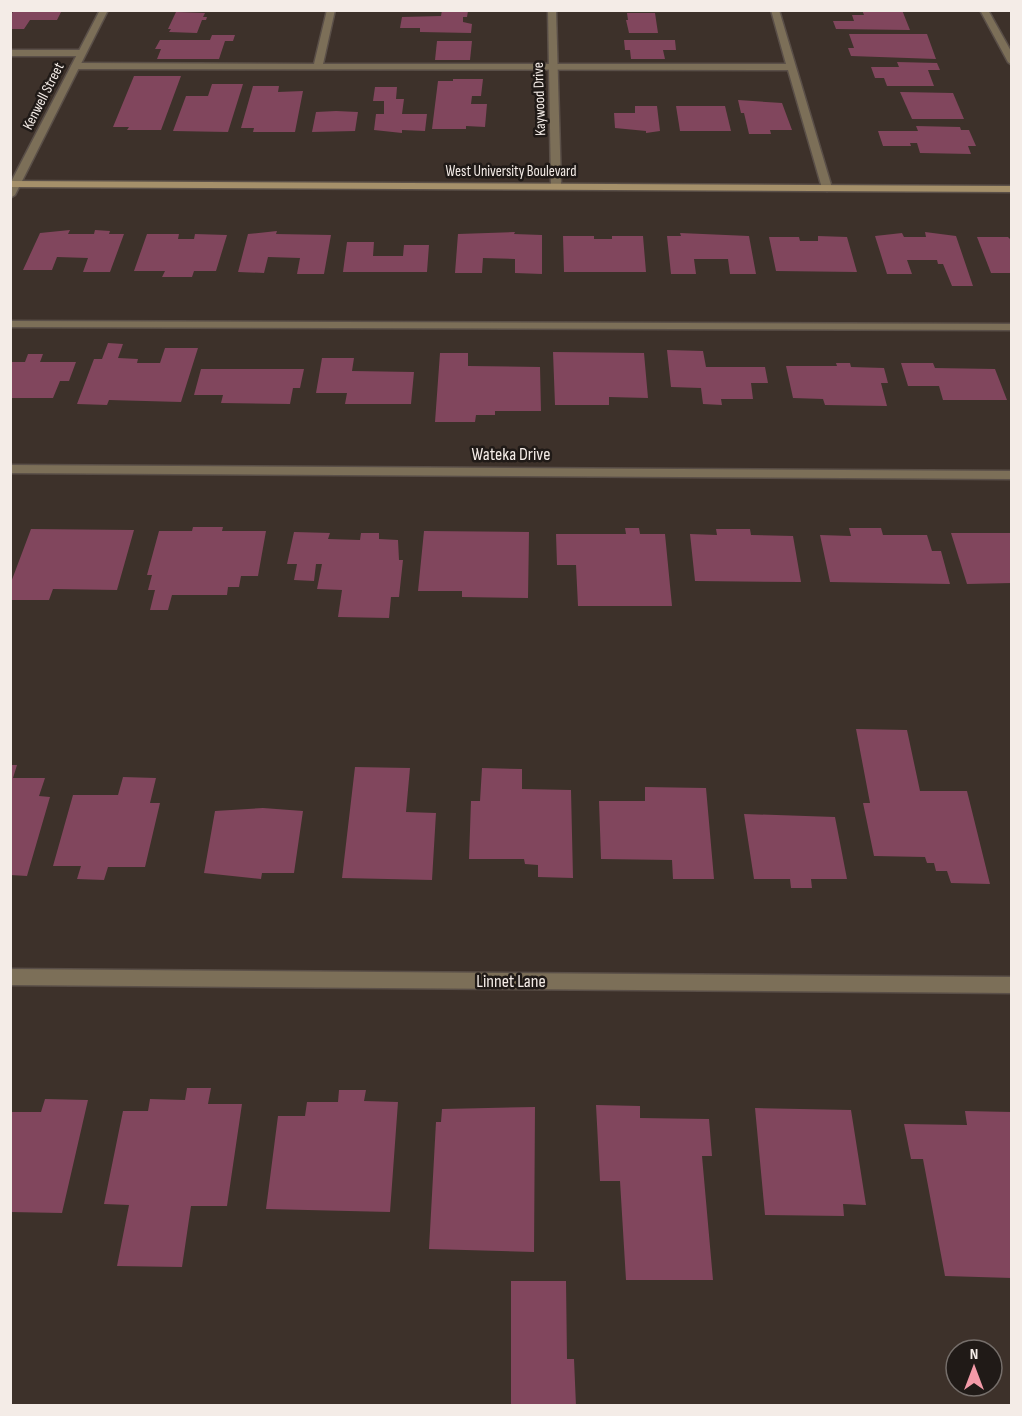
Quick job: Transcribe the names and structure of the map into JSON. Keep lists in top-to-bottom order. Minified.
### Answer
{"streets":{"street":["Kenwell Street","Kaywood Drive","West University Boulevard","Wateka Drive","Linnet Lane"]},"crossings":[["Kenwell Street","West University Boulevard"],["Kaywood Drive","West University Boulevard"]],"north":"top"}
